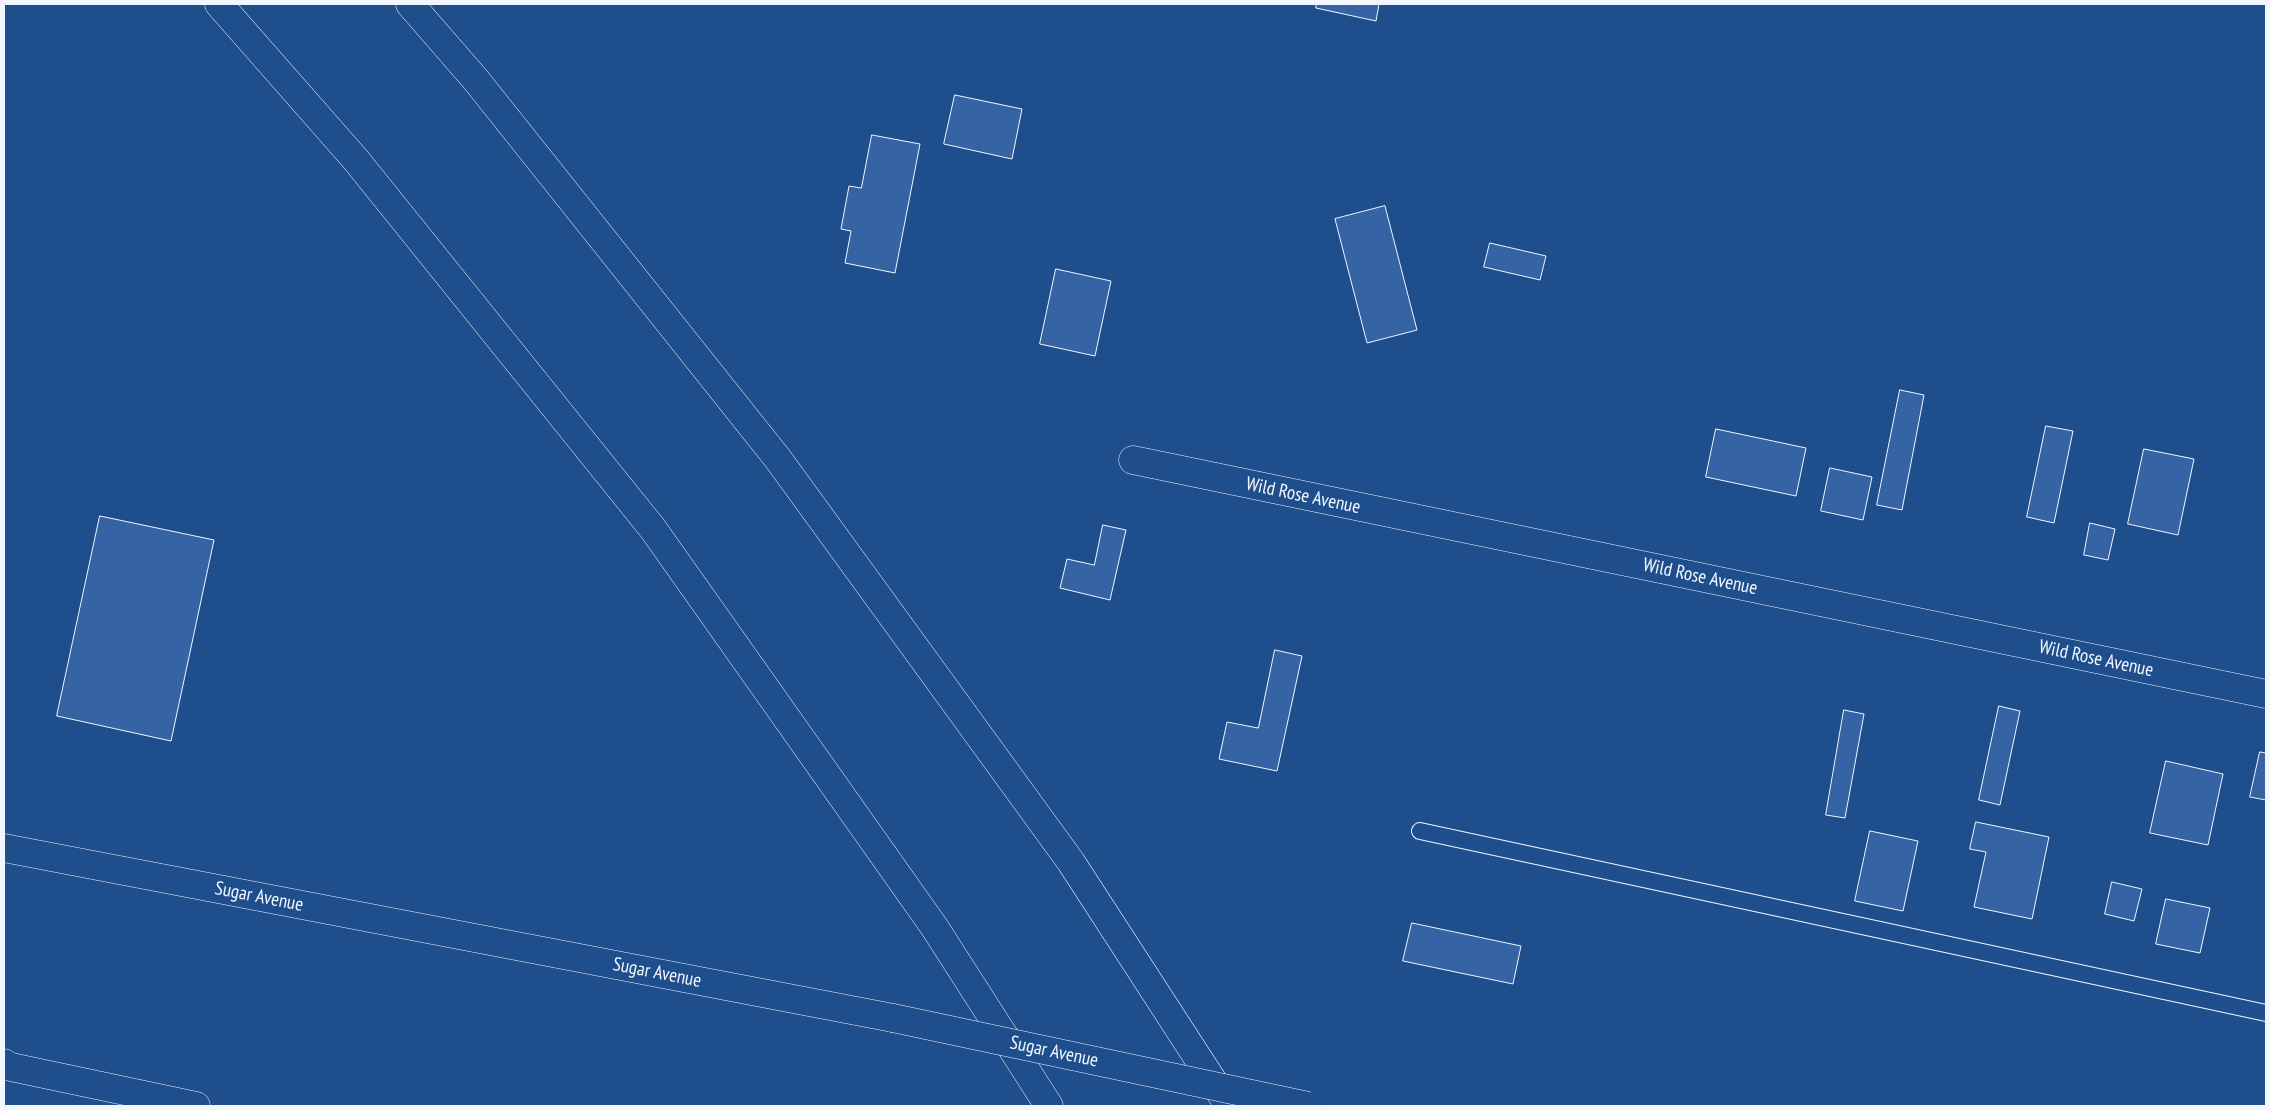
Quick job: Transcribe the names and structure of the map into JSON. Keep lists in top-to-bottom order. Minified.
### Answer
{"streets":{"main road":["Wild Rose Avenue","Sugar Avenue"]}}
